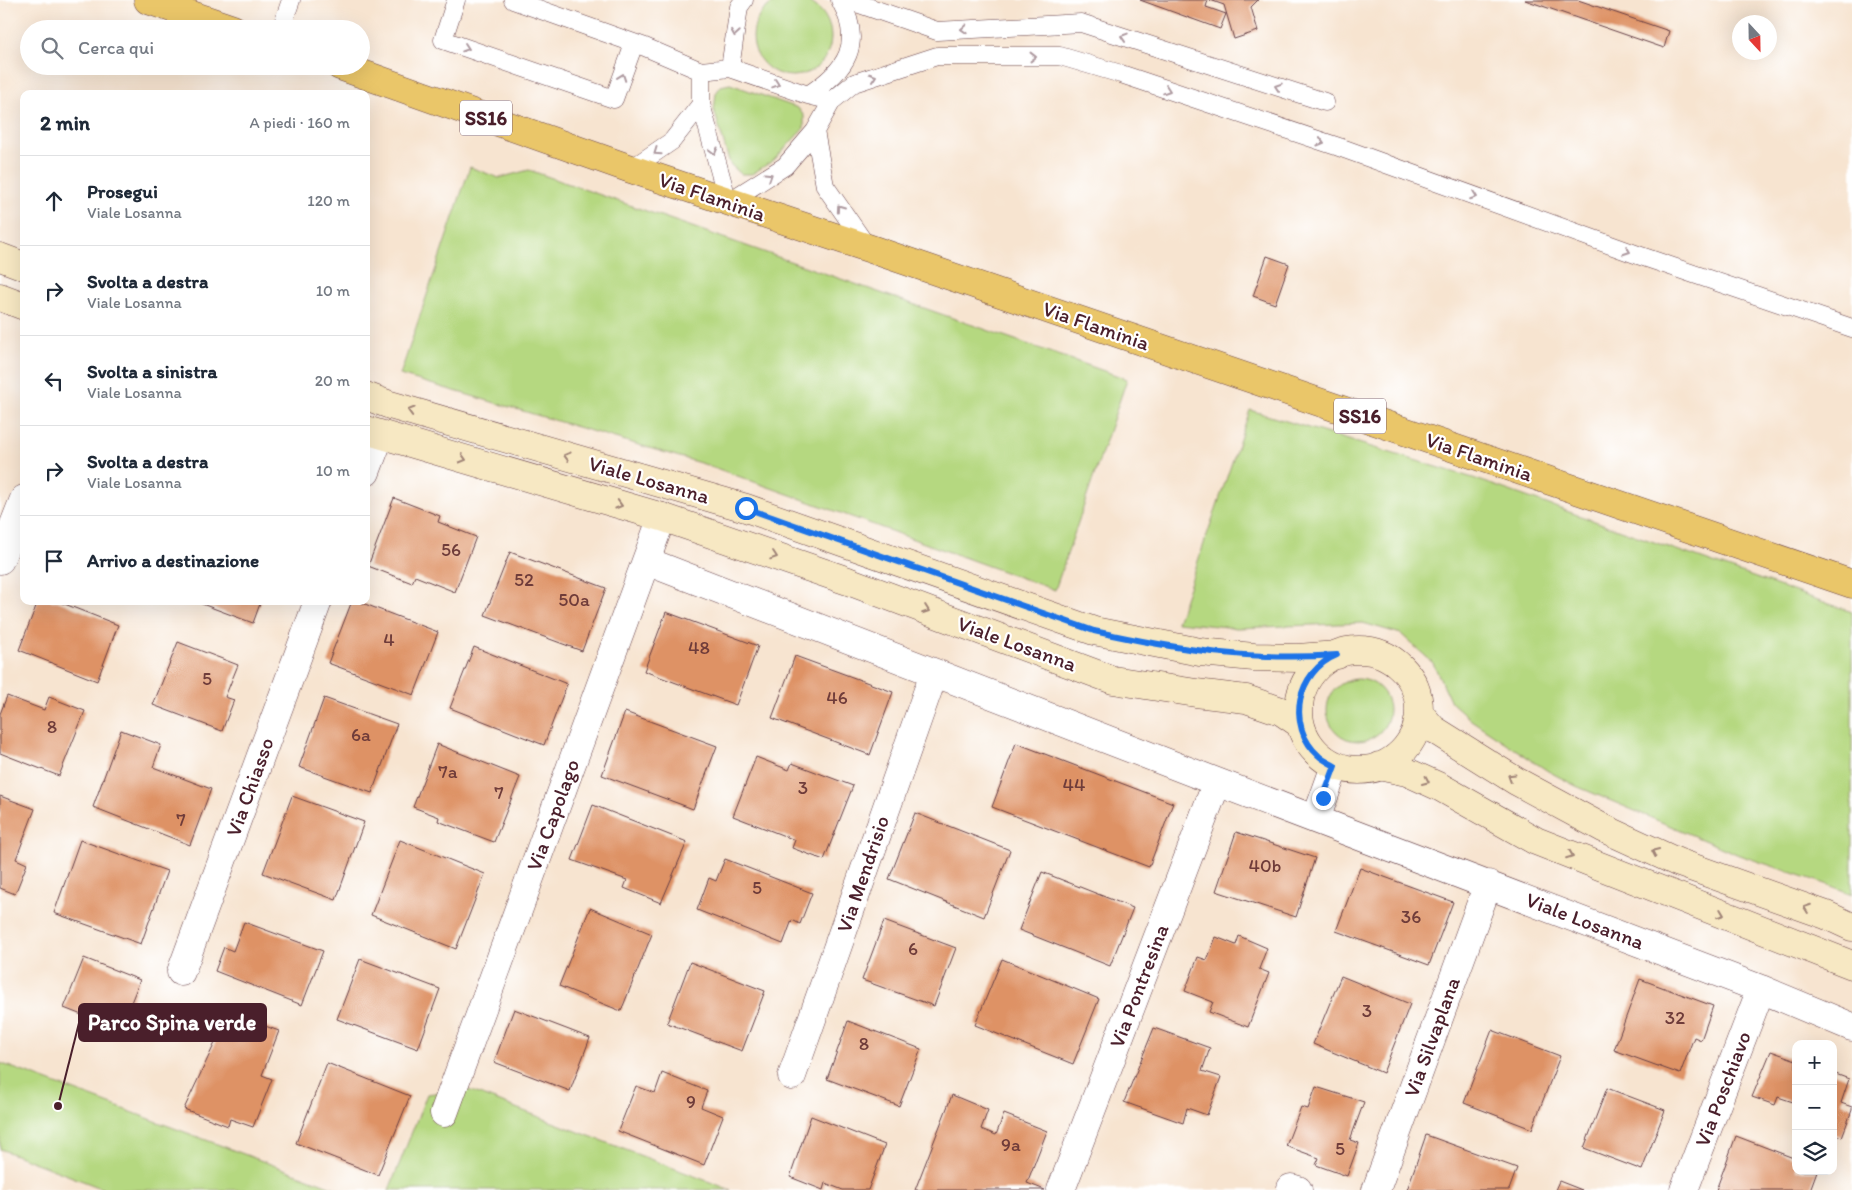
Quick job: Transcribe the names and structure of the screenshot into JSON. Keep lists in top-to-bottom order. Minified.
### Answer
{"streets":{"main road":["SS16","Via Flaminia","Viale Losanna"],"street":["Via Chiasso","Via Capolago","Via Mendrisio","Via Pontresina","Via Silvaplana","Via Poschiavo"]},"crossings":[["Viale Losanna","Via Capolago"],["Viale Losanna","Via Mendrisio"],["Viale Losanna","Via Pontresina"],["Viale Losanna","Via Silvaplana"],["Viale Losanna","Via Poschiavo"]],"places":["Parco Spina verde"],"house_numbers":["56","52","50a","4","48","5","46","8","6a","7a","44","3","7","7","40b","5","36","6","3","32","8","9","9a","5"],"north":"bottom","page":{"search":"Cerca qui","heading":["2 min","A piedi · 160 m"],"list":[["Prosegui","Viale Losanna","120 m"],["Svolta a destra","Viale Losanna","10 m"],["Svolta a sinistra","Viale Losanna","20 m"],["Svolta a destra","Viale Losanna","10 m"],"Arrivo a destinazione"],"map_buttons":["+","−"]}}
